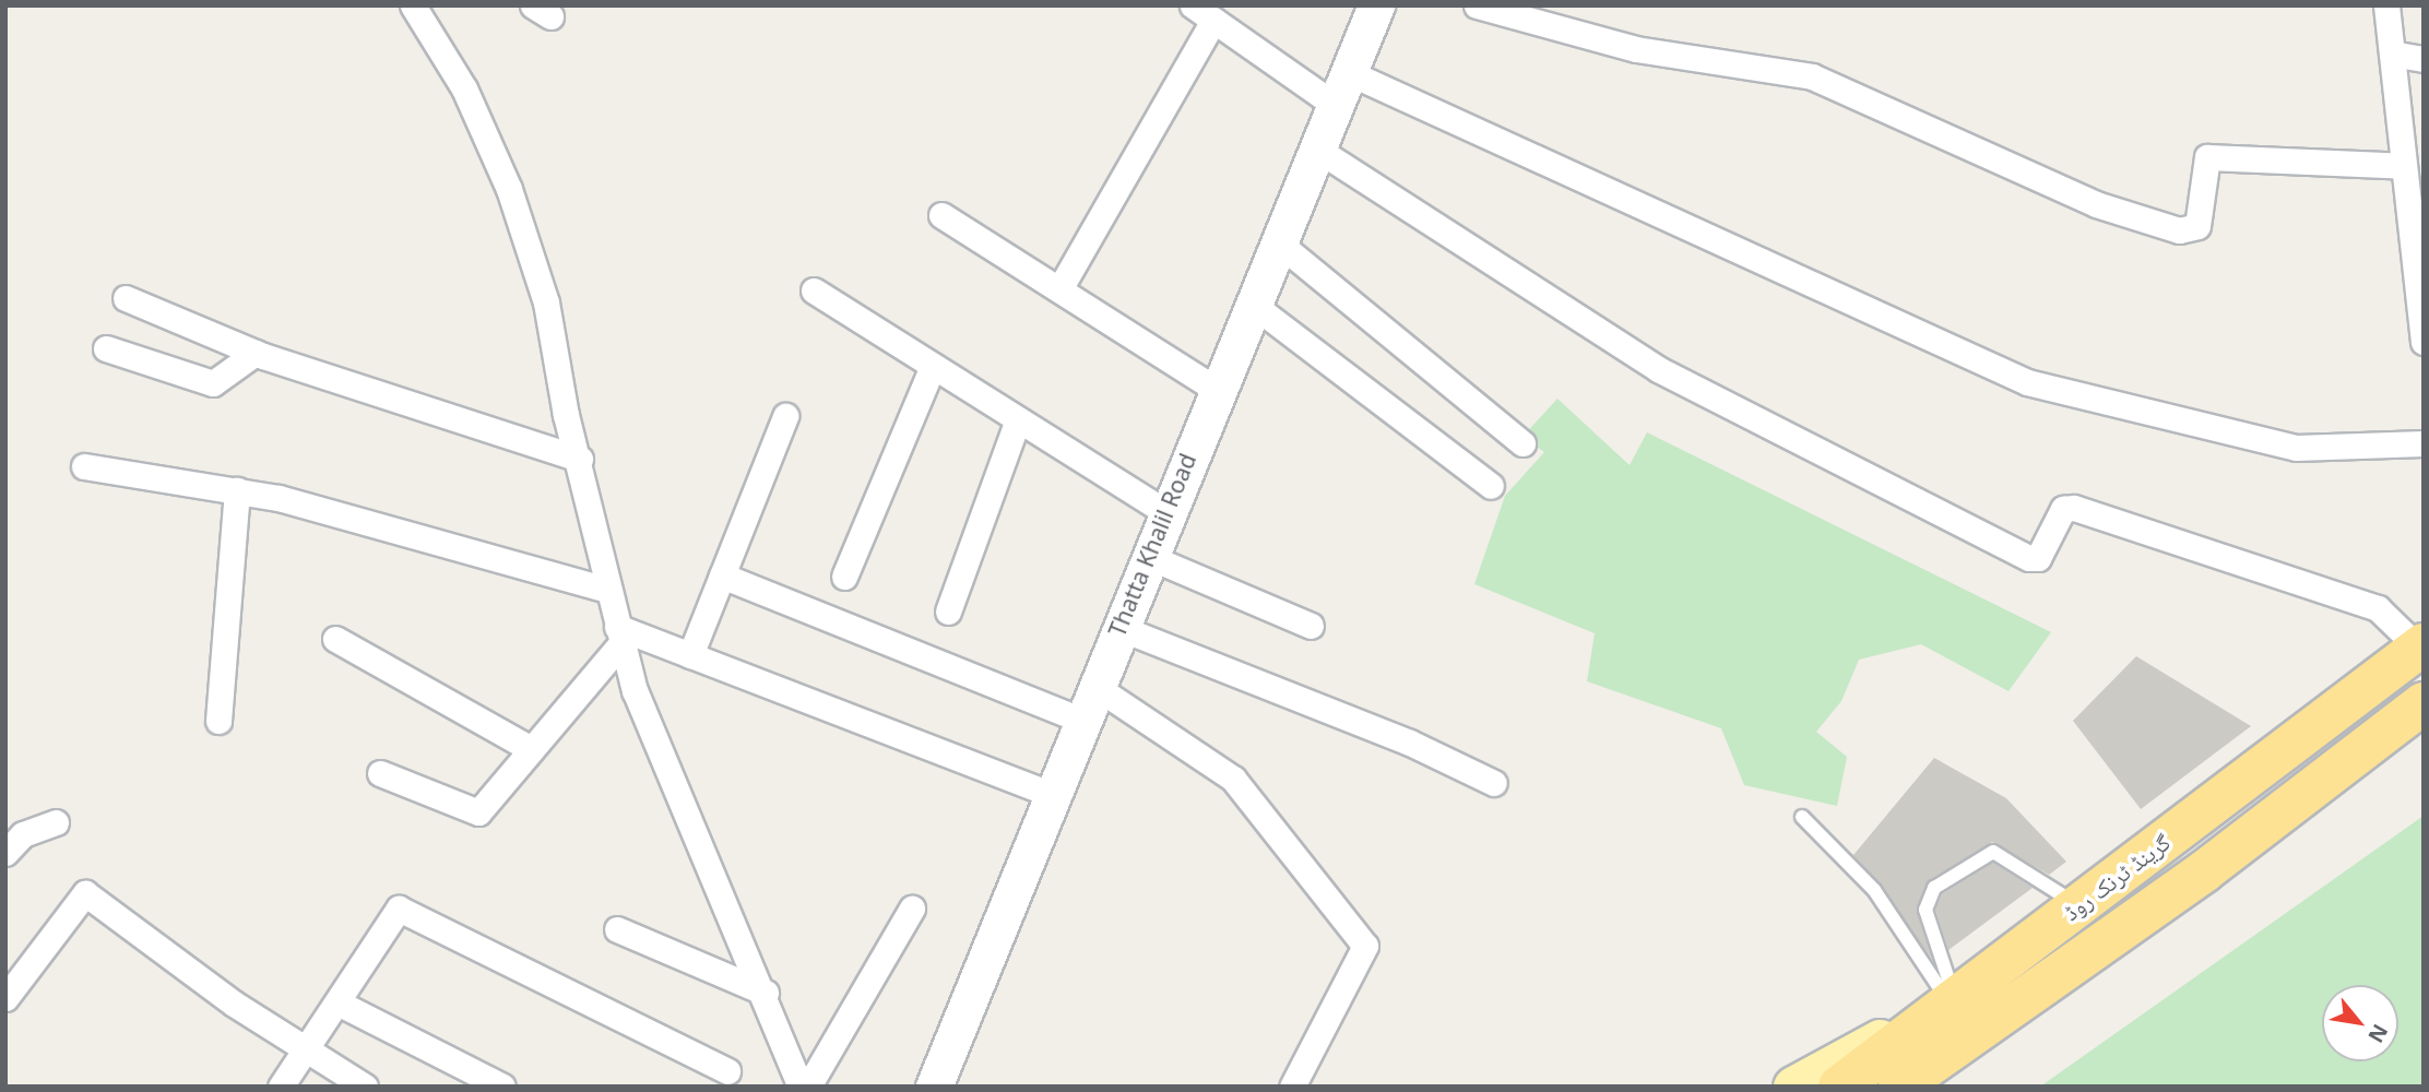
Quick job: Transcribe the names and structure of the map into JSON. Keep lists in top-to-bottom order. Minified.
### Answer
{"streets":{"highway":["گرینڈ ٹرنک روڈ"],"street":["Thatta Khalil Road"]},"north":"bottom right"}
